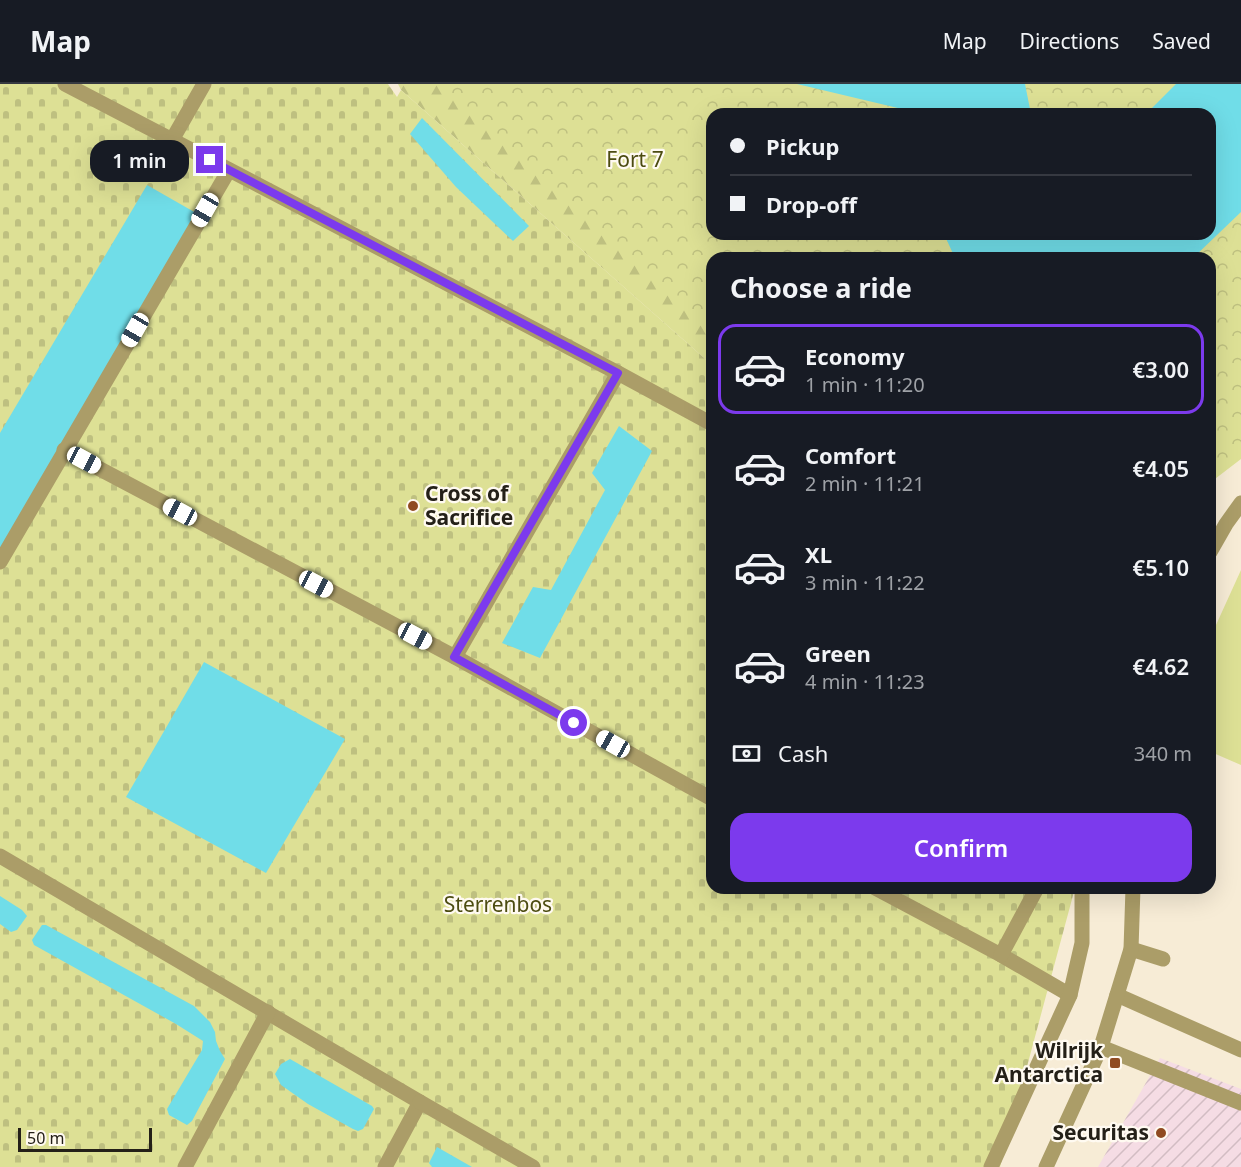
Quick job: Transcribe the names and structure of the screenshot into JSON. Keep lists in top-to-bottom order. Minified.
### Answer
{"parks":["Fort 7","Sterrenbos"],"places":{"other":["Cross of Sacrifice","Securitas"],"transit":["Wilrijk Antarctica"]},"scale_bar":"50 m","page":{"header":"Map","nav":["Map","Directions","Saved"],"banner":["Pickup","Drop-off"],"bubble":"1 min","heading":"Choose a ride","list":[{"name":"Economy","note":"1 min · 11:20","value":"€3.00"},{"name":"Comfort","note":"2 min · 11:21","value":"€4.05"},{"name":"XL","note":"3 min · 11:22","value":"€5.10"},{"name":"Green","note":"4 min · 11:23","value":"€4.62"}],"pay":["Cash","340 m"],"buttons":"Confirm","scale":"50 m"}}
